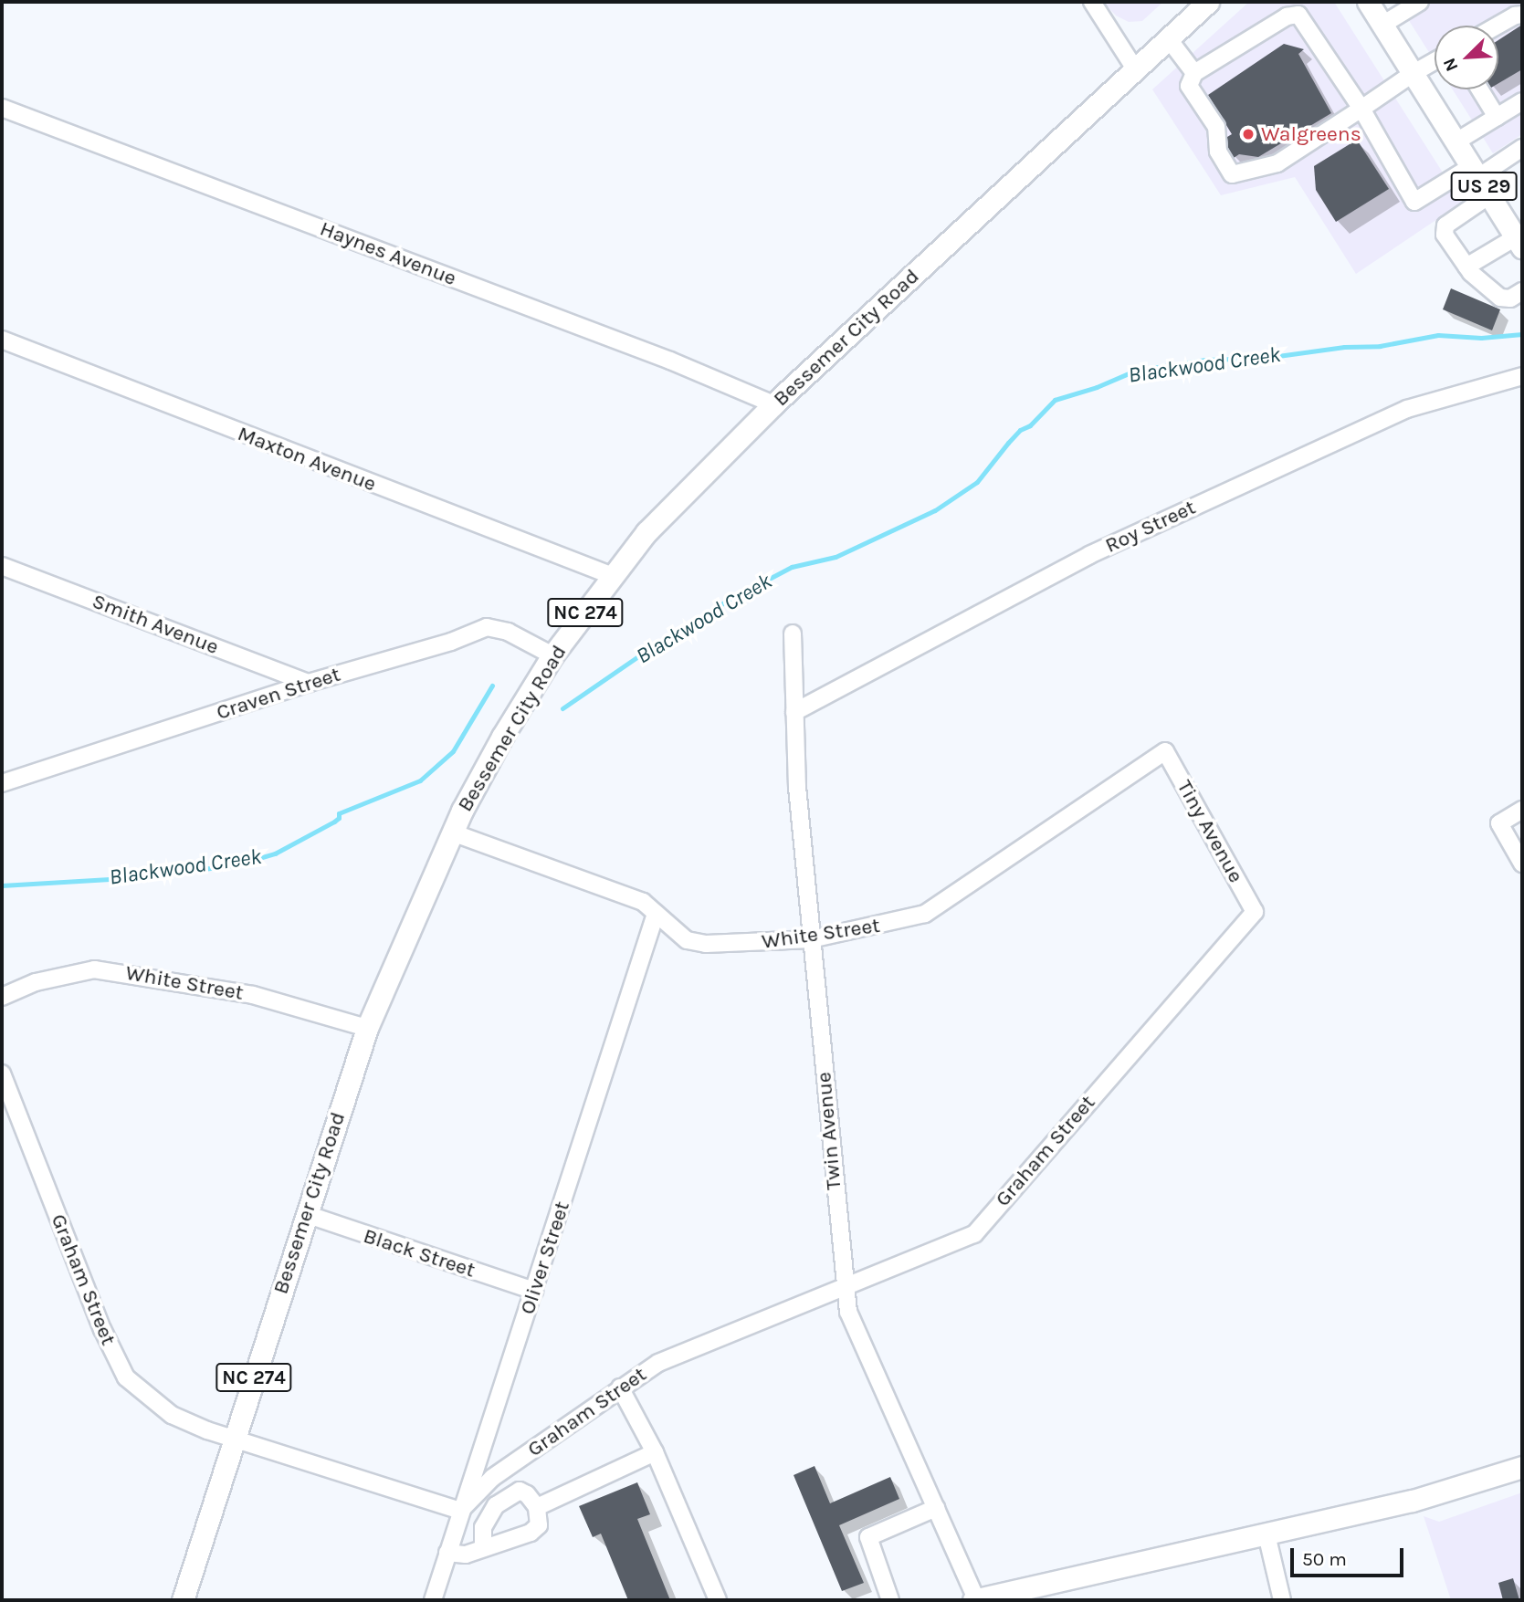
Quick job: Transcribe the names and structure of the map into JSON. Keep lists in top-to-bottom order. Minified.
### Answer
{"streets":{"main road":["US 29","Bessemer City Road","NC 274"],"street":["Haynes Avenue","Maxton Avenue","Roy Street","Smith Avenue","Craven Street","Tiny Avenue","White Street","Twin Avenue","Graham Street","Black Street","Oliver Street"]},"crossings":[["Haynes Avenue","Bessemer City Road"],["Bessemer City Road","Maxton Avenue"],["Bessemer City Road","Craven Street"],["Bessemer City Road","White Street"],["Bessemer City Road","Graham Street"],["Bessemer City Road","Black Street"],["Roy Street","Twin Avenue"],["Smith Avenue","Craven Street"],["Tiny Avenue","White Street"],["Tiny Avenue","Graham Street"],["White Street","Twin Avenue"],["White Street","Oliver Street"],["Twin Avenue","Graham Street"],["Graham Street","Oliver Street"],["Black Street","Oliver Street"]],"water":["Blackwood Creek"],"places":["Walgreens"],"scale_bar":"50 m","north":"bottom left"}
